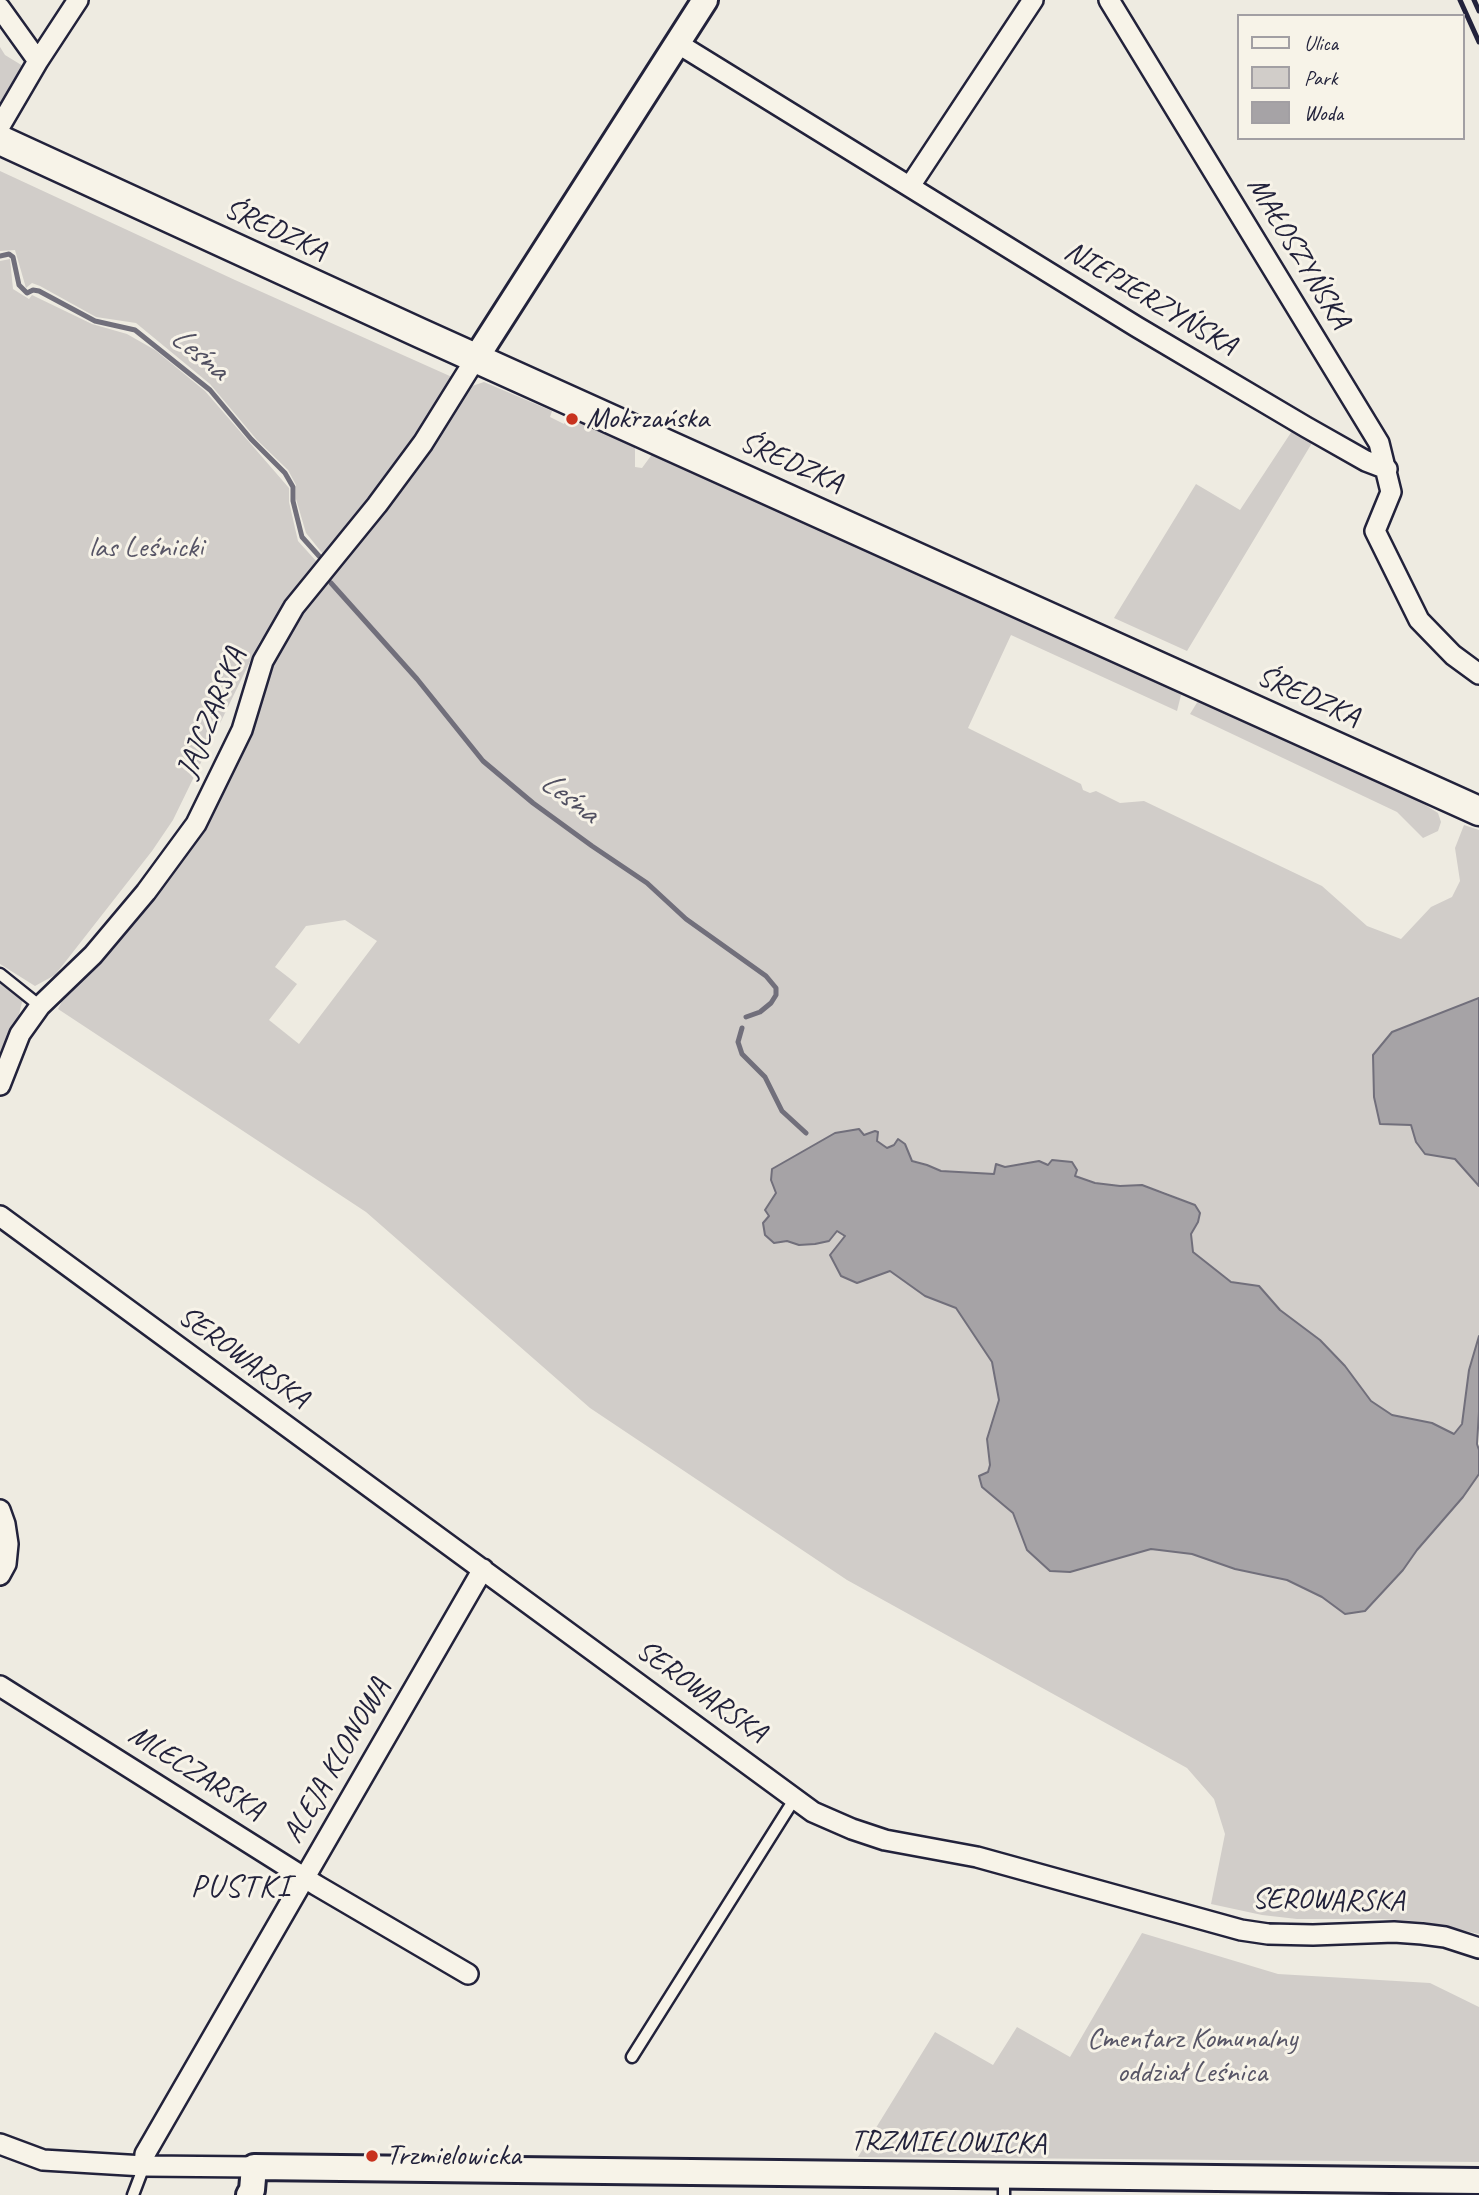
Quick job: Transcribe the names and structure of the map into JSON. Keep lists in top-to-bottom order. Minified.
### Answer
{"streets":{"main road":["ŚREDZKA"],"street":["MAŁOSZYŃSKA","NIEPIERZYŃSKA","JAJCZARSKA","SEROWARSKA","ALEJA KLONOWA","MLECZARSKA","TRZMIELOWICKA"]},"crossings":[["ŚREDZKA","JAJCZARSKA"],["MAŁOSZYŃSKA","NIEPIERZYŃSKA"],["SEROWARSKA","ALEJA KLONOWA"],["ALEJA KLONOWA","MLECZARSKA"],["ALEJA KLONOWA","TRZMIELOWICKA"]],"districts":["PUSTKI"],"water":["Leśna"],"parks":["las Leśnicki","Cmentarz Komunalny oddział Leśnica"],"places":["Mokrzańska","Trzmielowicka"],"legend":["Ulica","Park","Woda"]}
